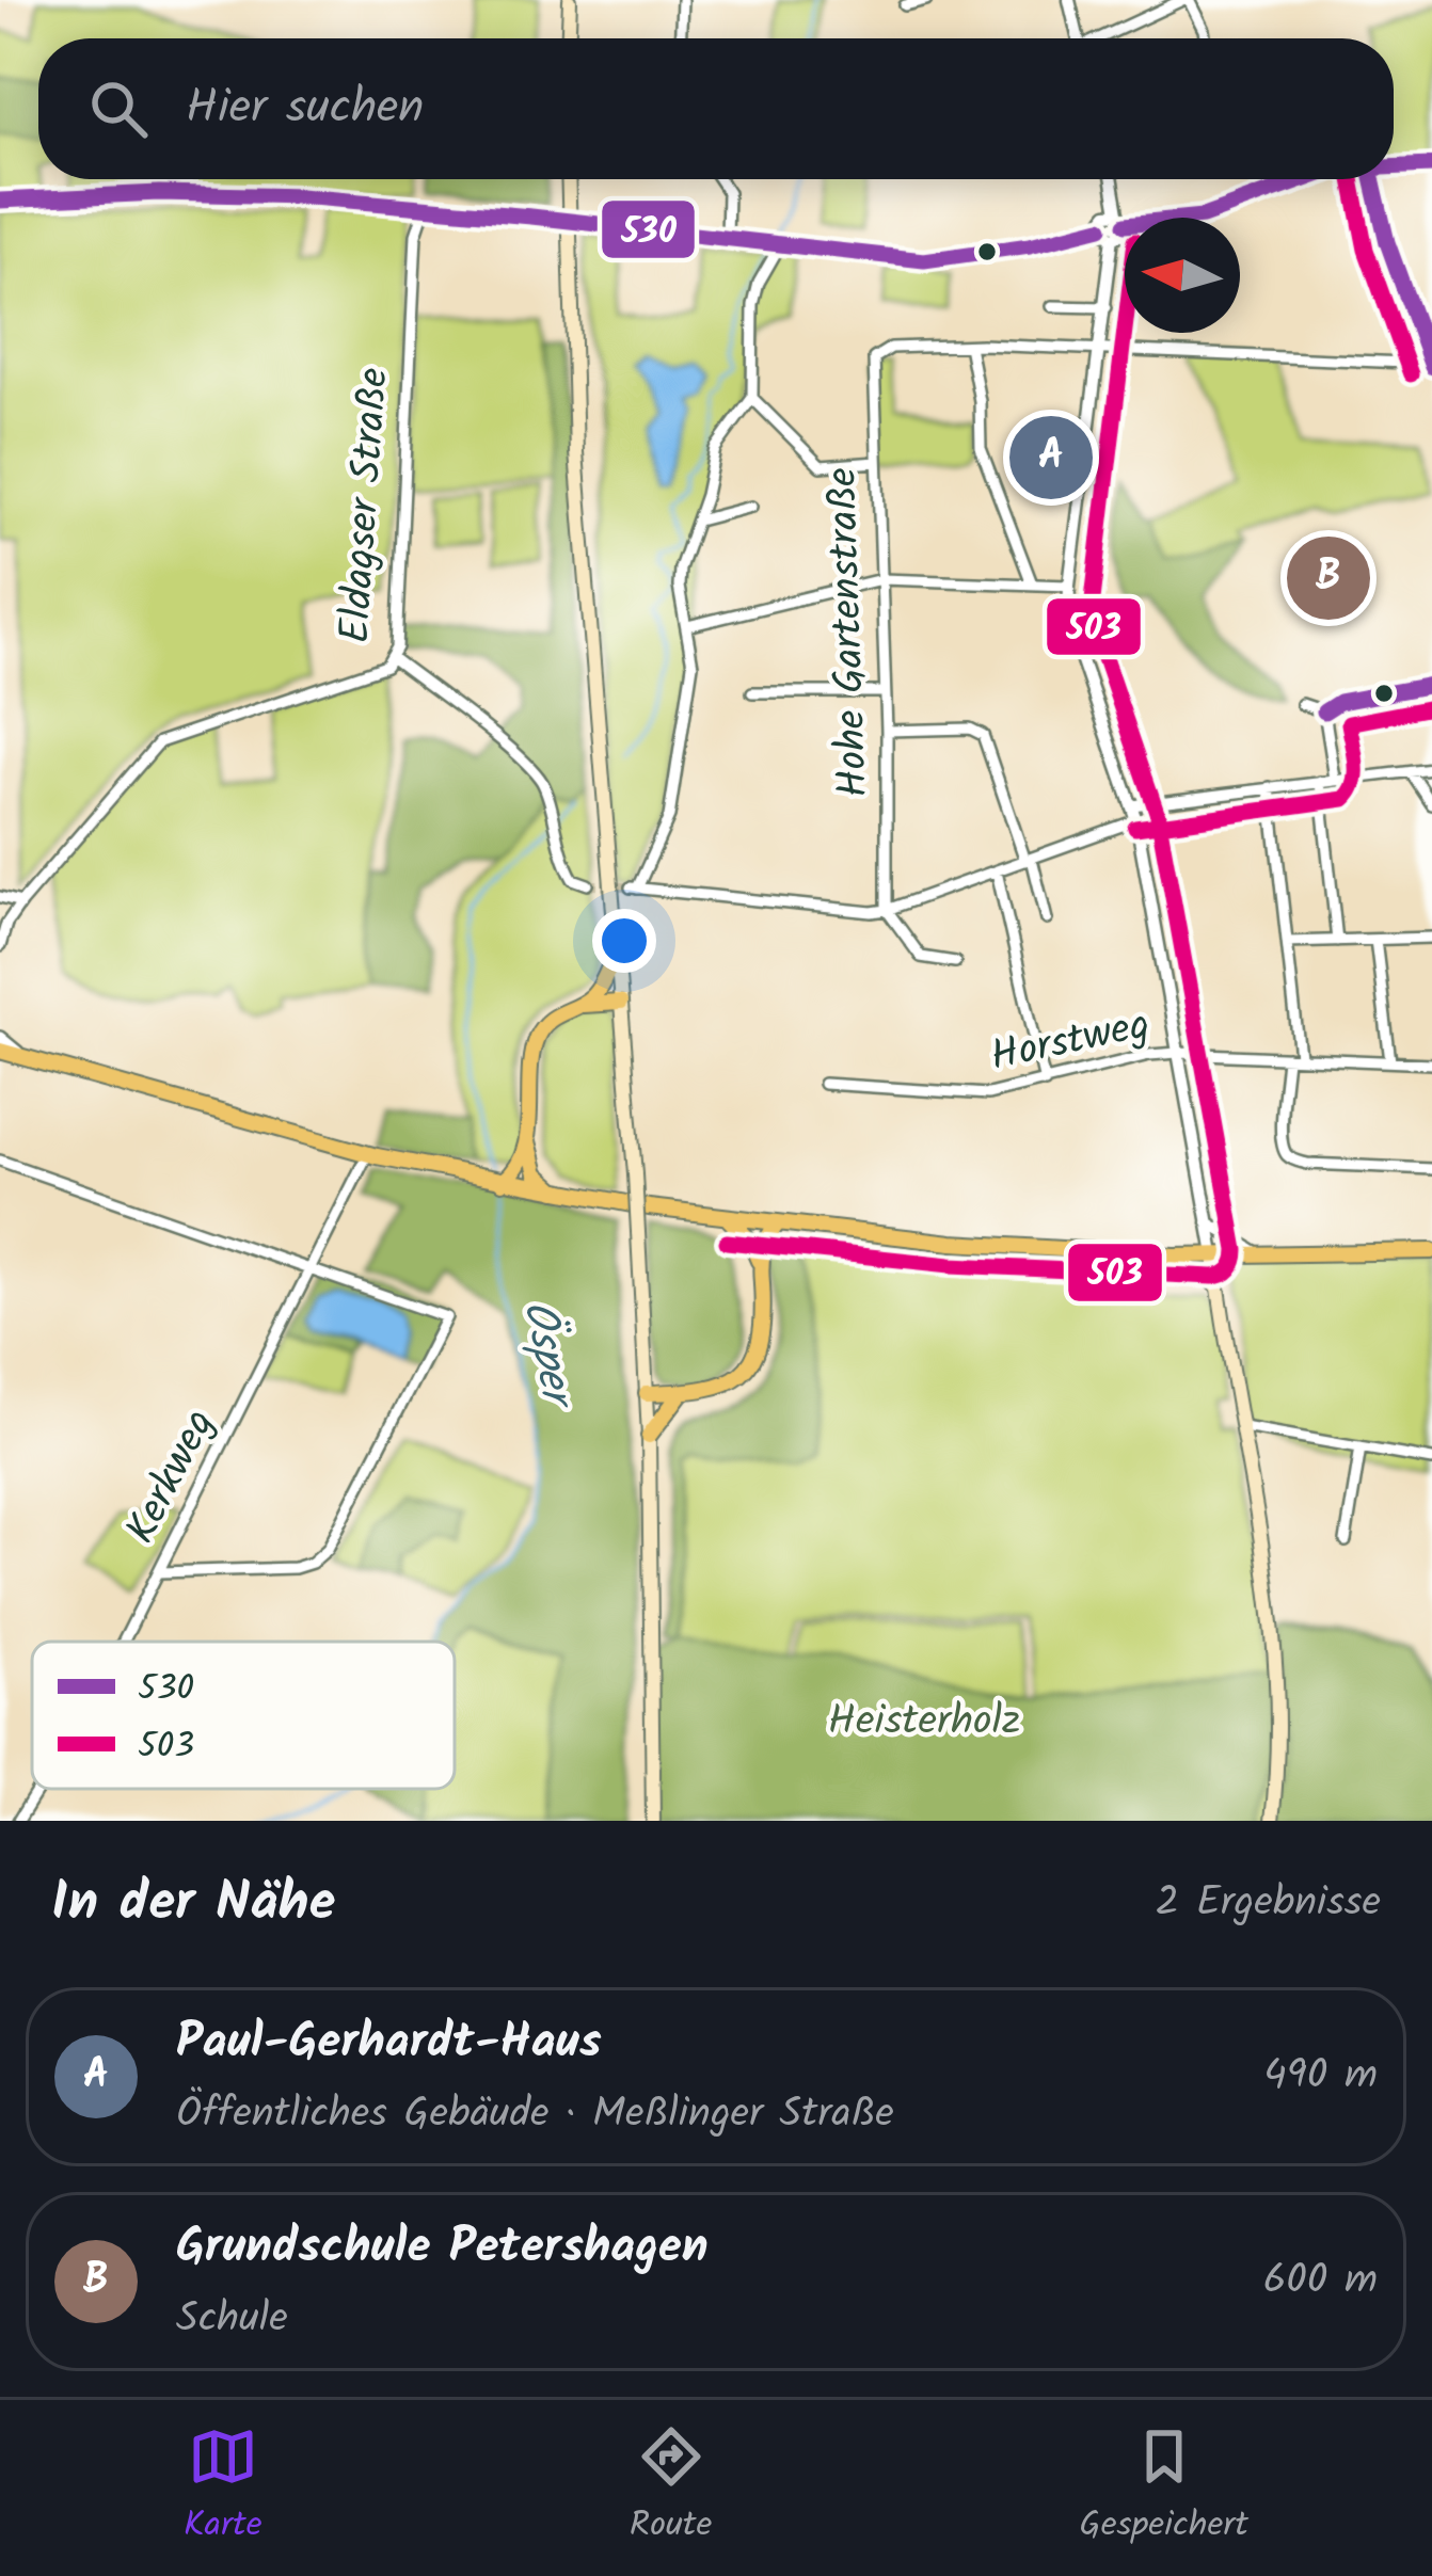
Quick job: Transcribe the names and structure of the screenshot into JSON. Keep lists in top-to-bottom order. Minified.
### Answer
{"streets":{"street":["Eldagser Straße","Hohe Gartenstraße","Horstweg","Kerkweg"]},"water":["Ösper"],"parks":["Heisterholz"],"lines":["transit line 530","transit line 503"],"legend":["530","503"],"north":"left","page":{"search":"Hier suchen","pins":["A","B"],"heading":["In der Nähe","2 Ergebnisse"],"list":[{"mark":"A","name":"Paul-Gerhardt-Haus","note":"Öffentliches Gebäude · Meßlinger Straße","value":"490 m"},{"mark":"B","name":"Grundschule Petershagen","note":"Schule","value":"600 m"}],"nav":["Karte","Route","Gespeichert"]}}
